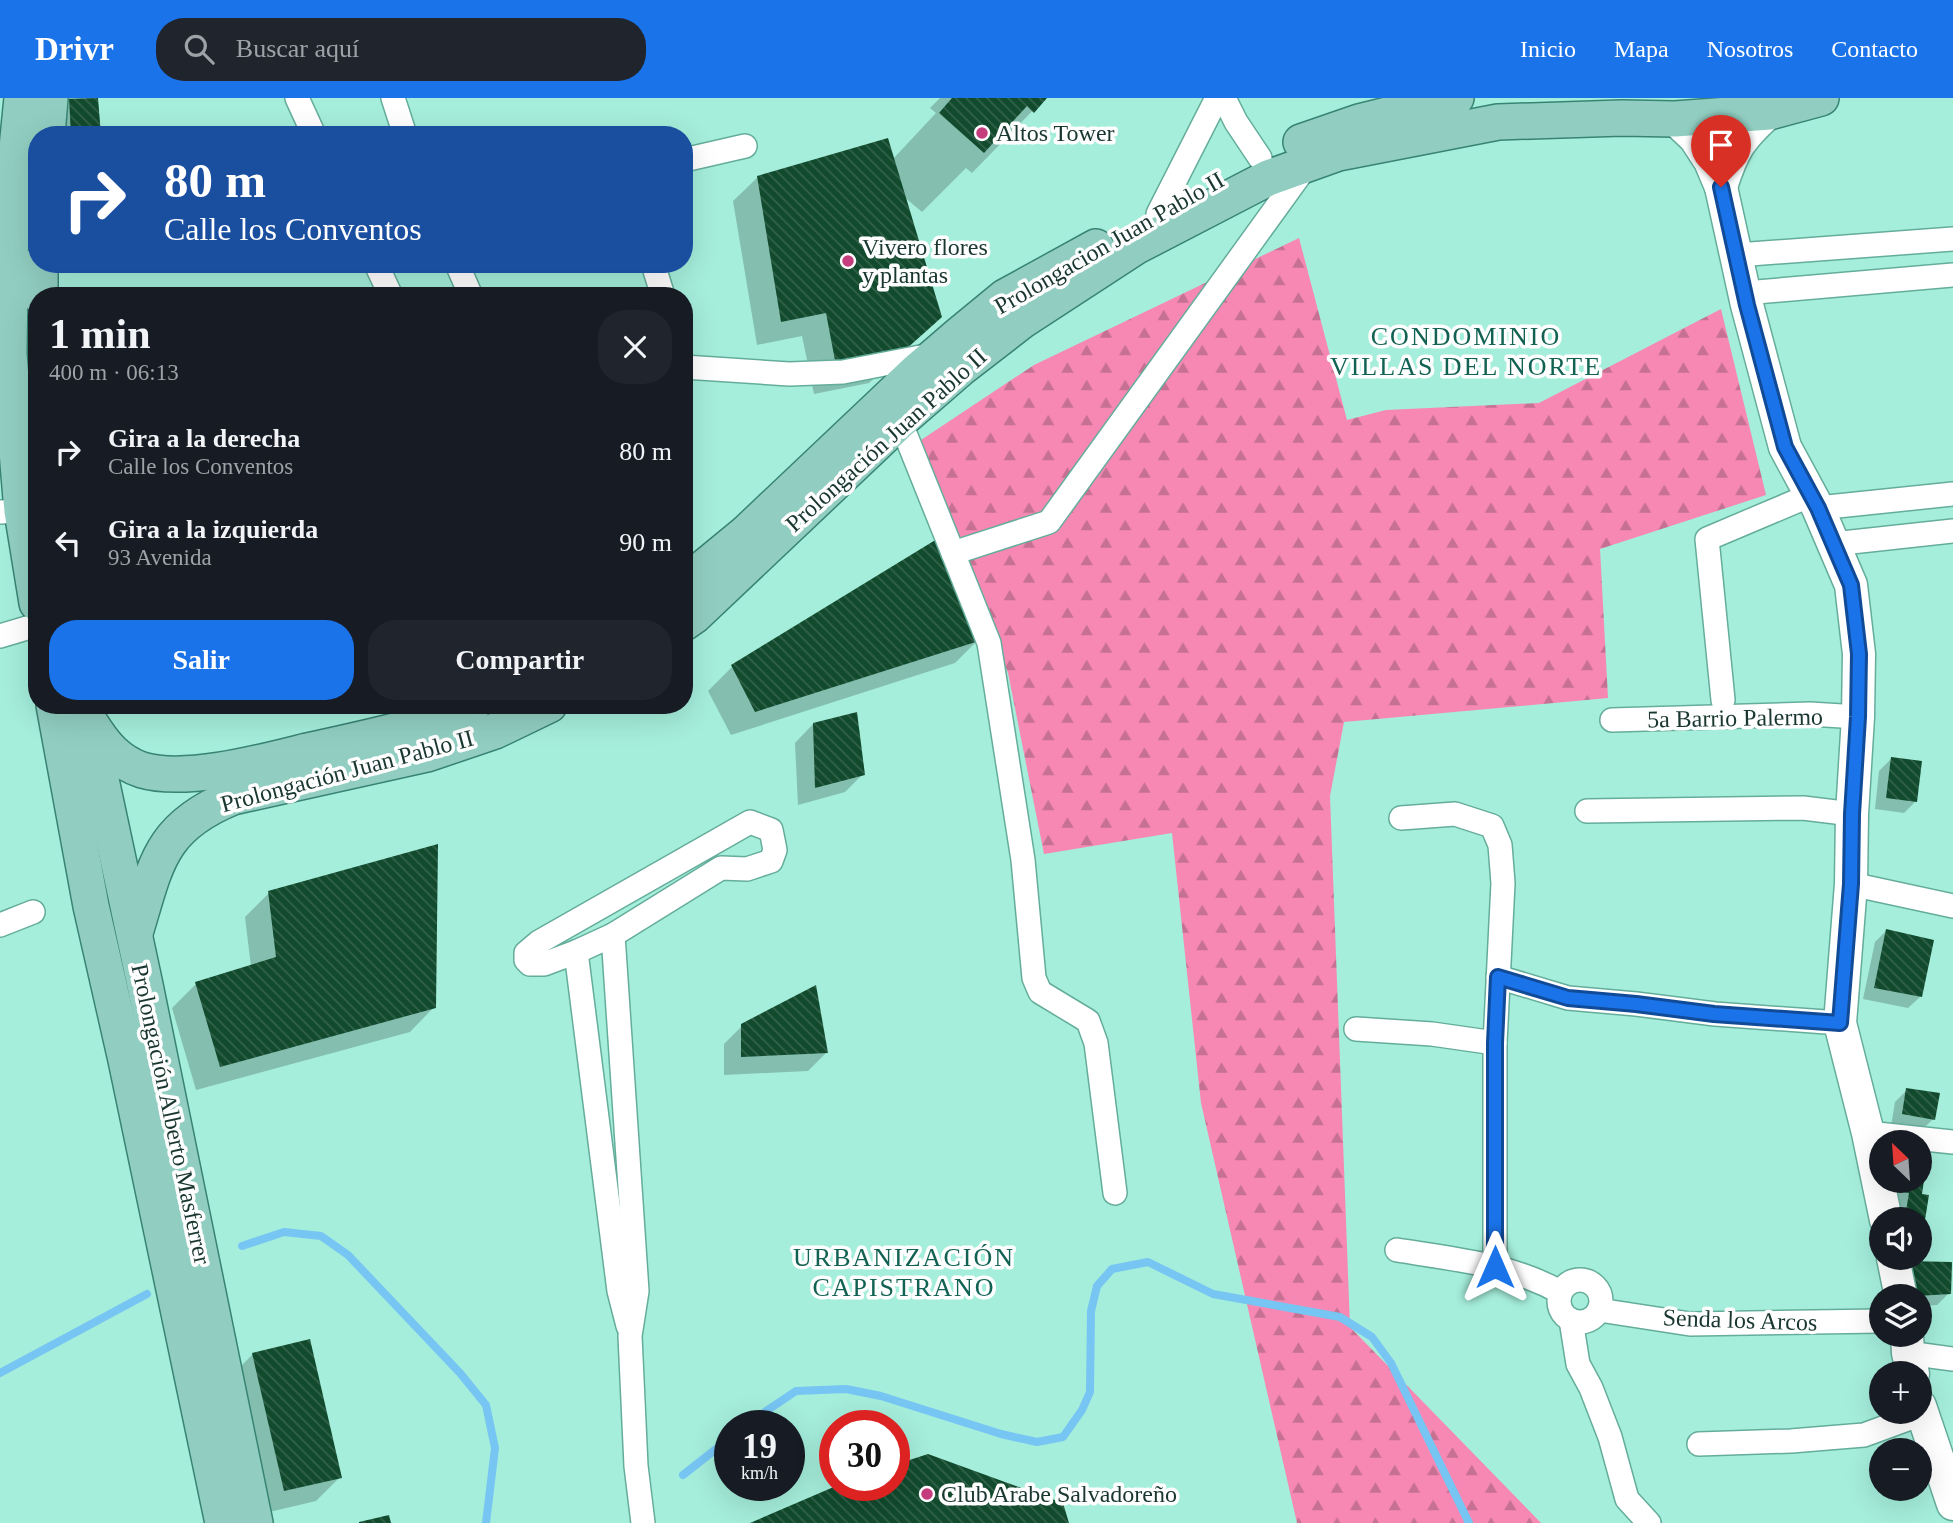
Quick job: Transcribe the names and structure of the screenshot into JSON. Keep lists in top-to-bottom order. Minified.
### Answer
{"streets":{"main road":["Prolongacion Juan Pablo II","Prolongación Juan Pablo II","Prolongación Alberto Masferrer"],"street":["5a Barrio Palermo","Senda los Arcos"]},"crossings":[["Prolongación Juan Pablo II","Prolongación Alberto Masferrer"]],"districts":["CONDOMINIO VILLAS DEL NORTE","URBANIZACIÓN CAPISTRANO"],"places":["Altos Tower","Vivero flores y plantas","Club Arabe Salvadoreño"],"north":"top left","page":{"header":"Drivr","search":"Buscar aquí","nav":["Inicio","Mapa","Nosotros","Contacto"],"turn":["80 m","Calle los Conventos"],"heading":["1 min","400 m · 06:13"],"list":[{"name":"Gira a la derecha","note":"Calle los Conventos","value":"80 m"},{"name":"Gira a la izquierda","note":"93 Avenida","value":"90 m"}],"buttons":["Salir","Compartir"],"map_buttons":["+","−"],"speed":"19 km/h","limit":"30"}}
